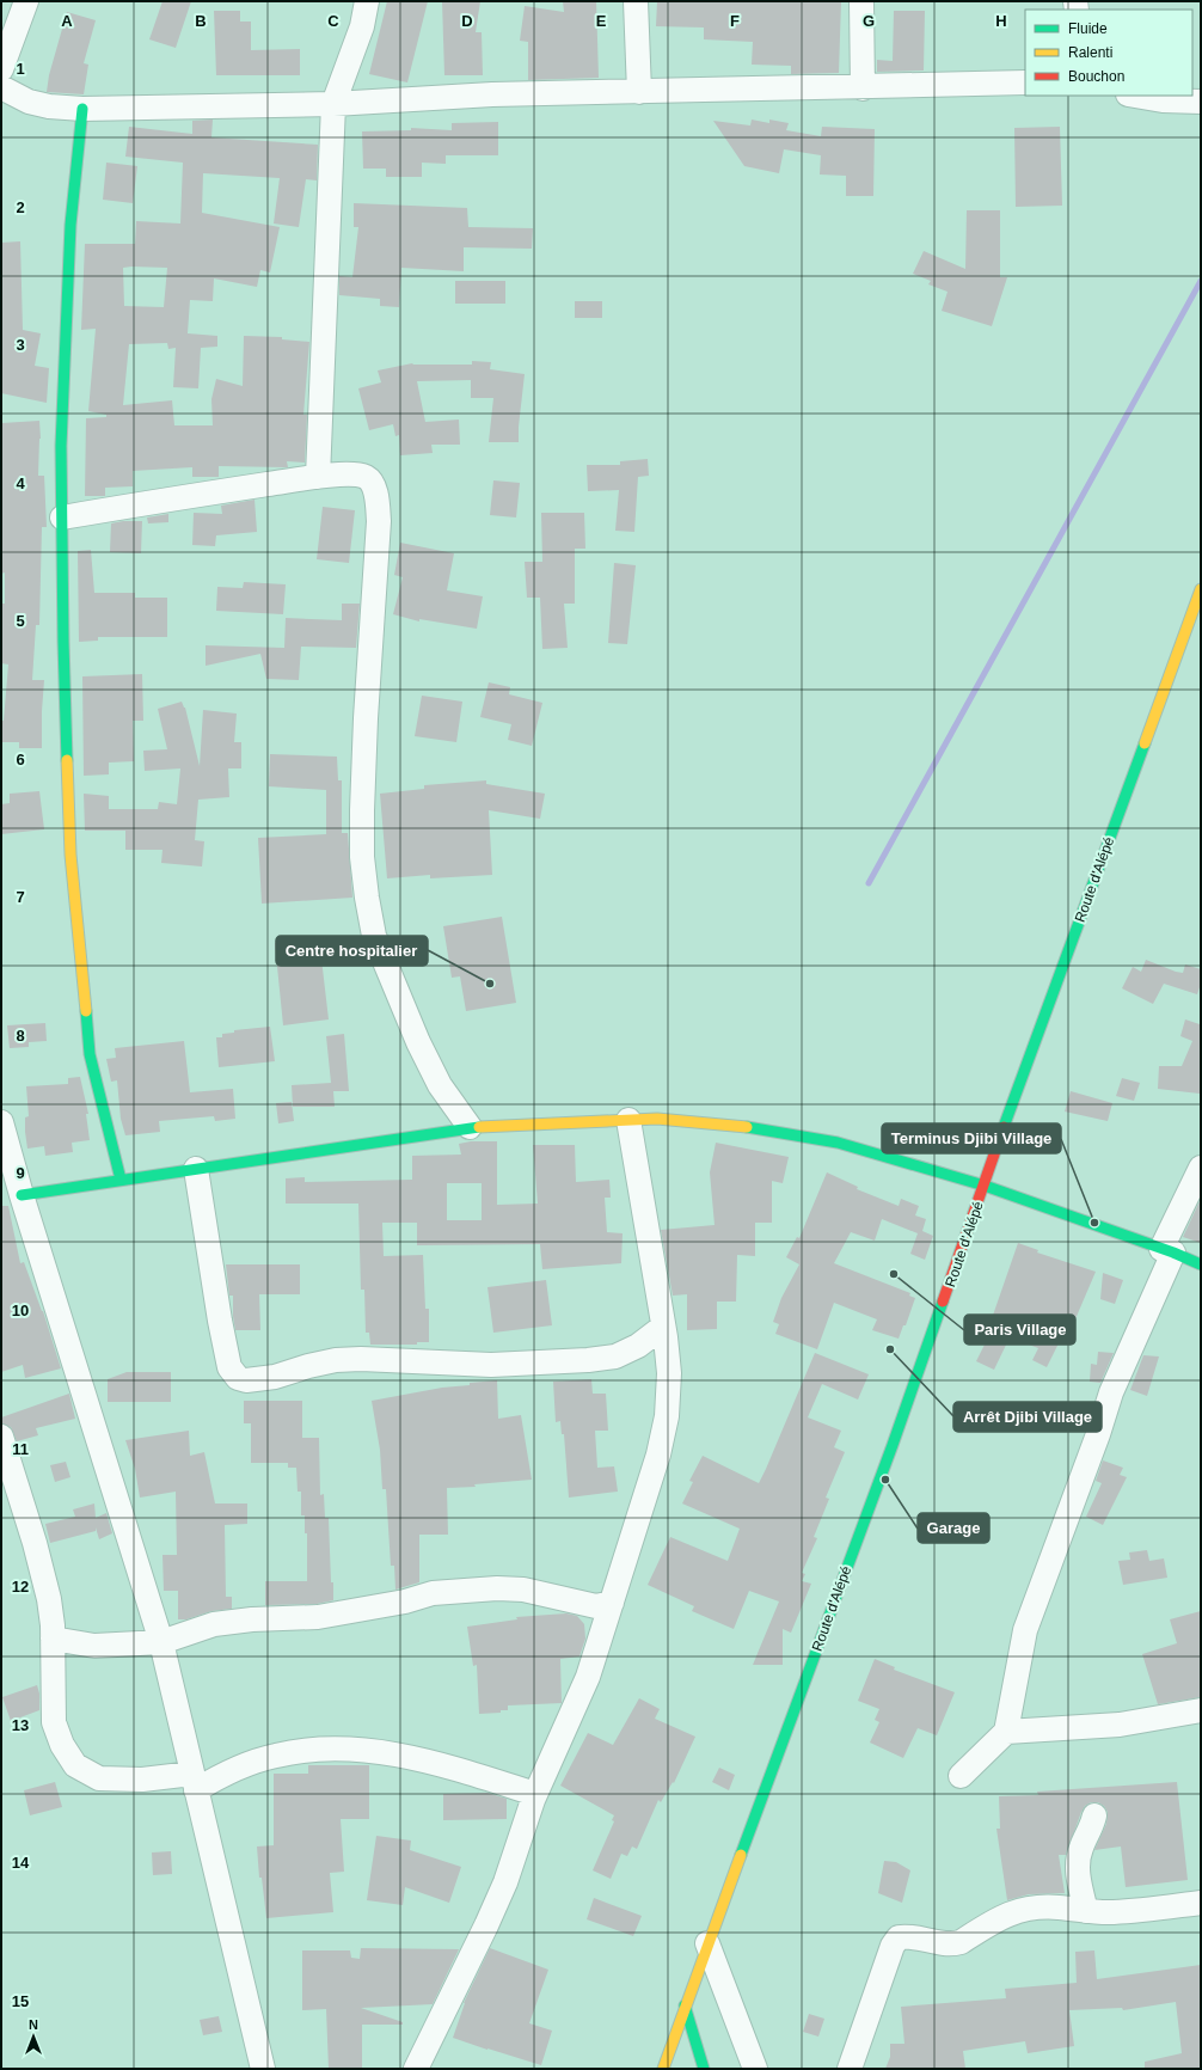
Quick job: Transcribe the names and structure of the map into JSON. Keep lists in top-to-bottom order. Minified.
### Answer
{"streets":{"street":["Route d'Alépé"]},"places":["Centre hospitalier","Terminus Djibi Village","Paris Village","Arrêt Djibi Village","Garage"],"legend":["Fluide","Ralenti","Bouchon"],"north":"top","grid":{"columns":["A","B","C","D","E","F","G","H"],"rows":["1","2","3","4","5","6","7","8","9","10","11","12","13","14","15"]}}
